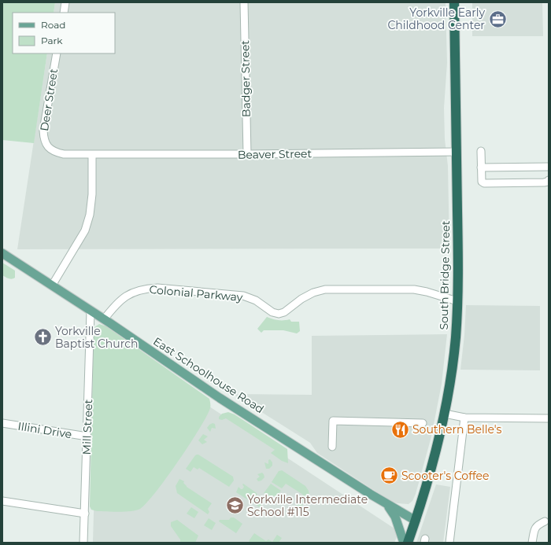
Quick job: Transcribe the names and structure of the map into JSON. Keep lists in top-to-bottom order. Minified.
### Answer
{"streets":{"highway":["South Bridge Street"],"main road":["East Schoolhouse Road"],"street":["Badger Street","Deer Street","Beaver Street","Colonial Parkway","Mill Street","Illini Drive"]},"crossings":[["Badger Street","Beaver Street"],["Deer Street","Beaver Street"],["Beaver Street","South Bridge Street"],["South Bridge Street","Colonial Parkway"],["South Bridge Street","East Schoolhouse Road"],["Colonial Parkway","East Schoolhouse Road"],["East Schoolhouse Road","Mill Street"],["Mill Street","Illini Drive"]],"places":{"office":["Yorkville Early Childhood Center"],"church":["Yorkville Baptist Church"],"restaurant":["Southern Belle's"],"cafe":["Scooter's Coffee"],"school or university":["Yorkville Intermediate School #115"]},"legend":["Road","Park"]}
